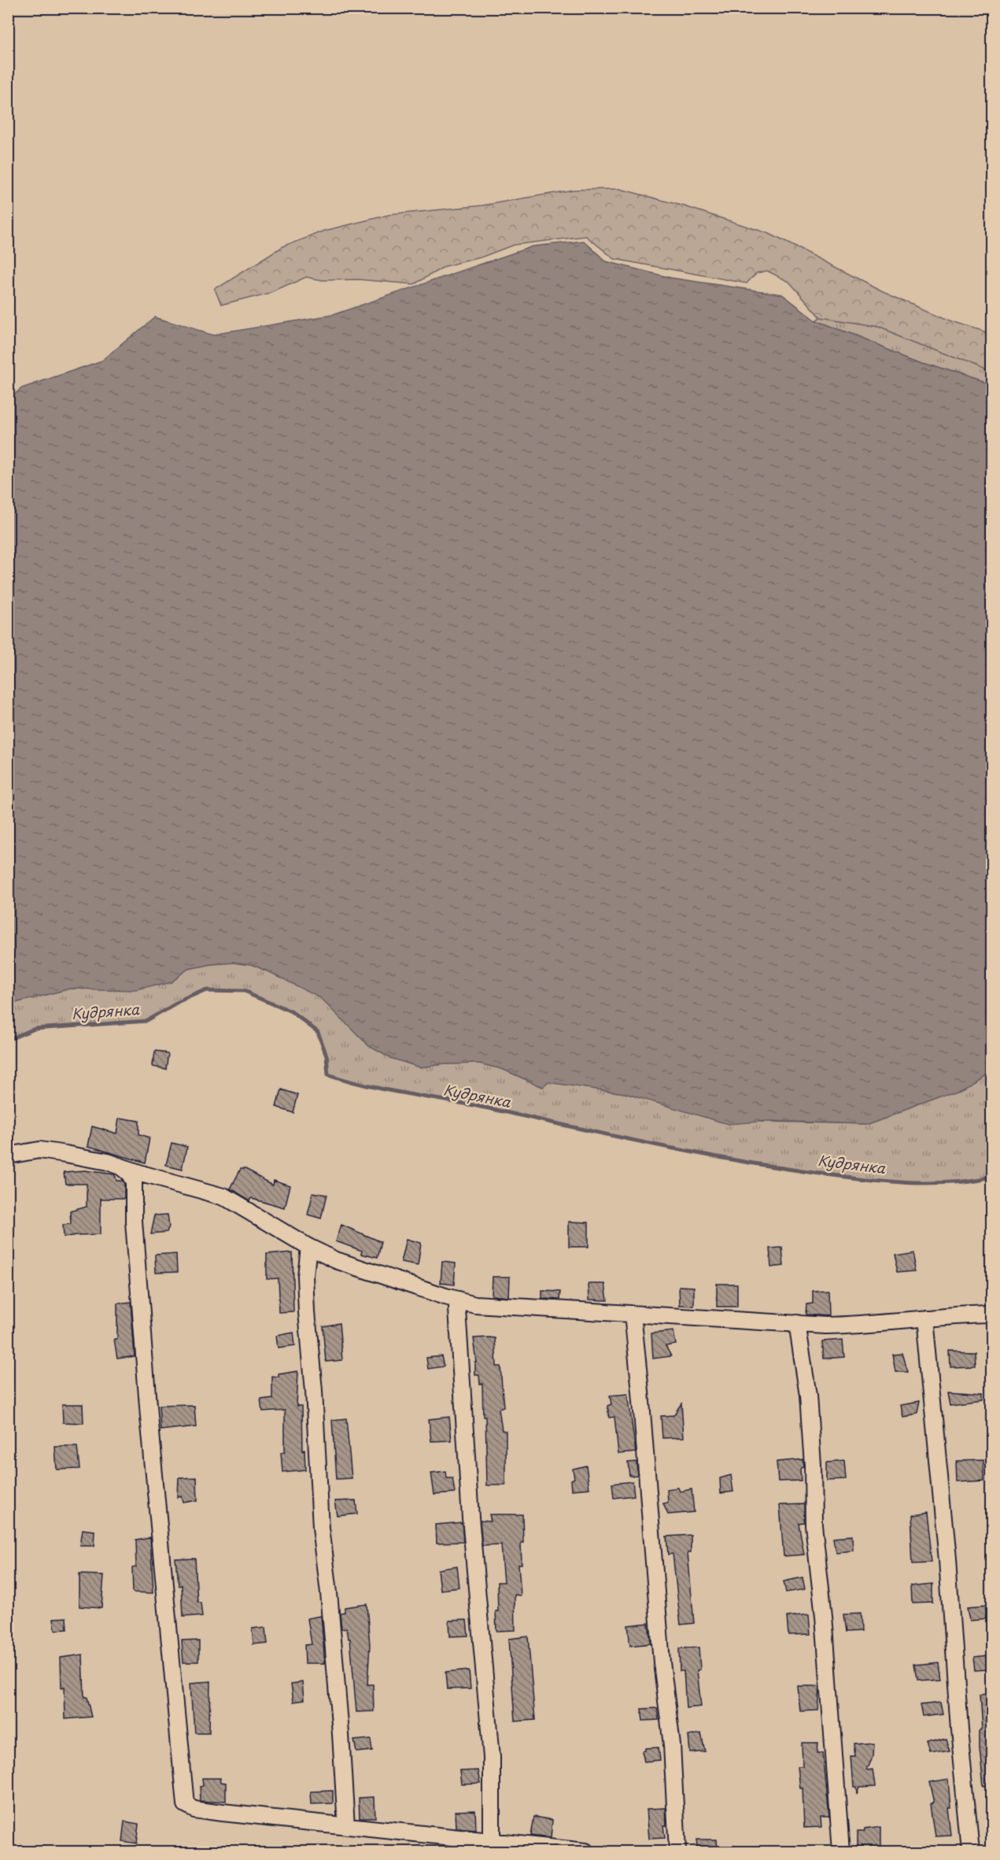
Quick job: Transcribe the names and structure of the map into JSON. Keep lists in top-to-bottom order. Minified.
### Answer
{"water":["Кудрянка"]}
